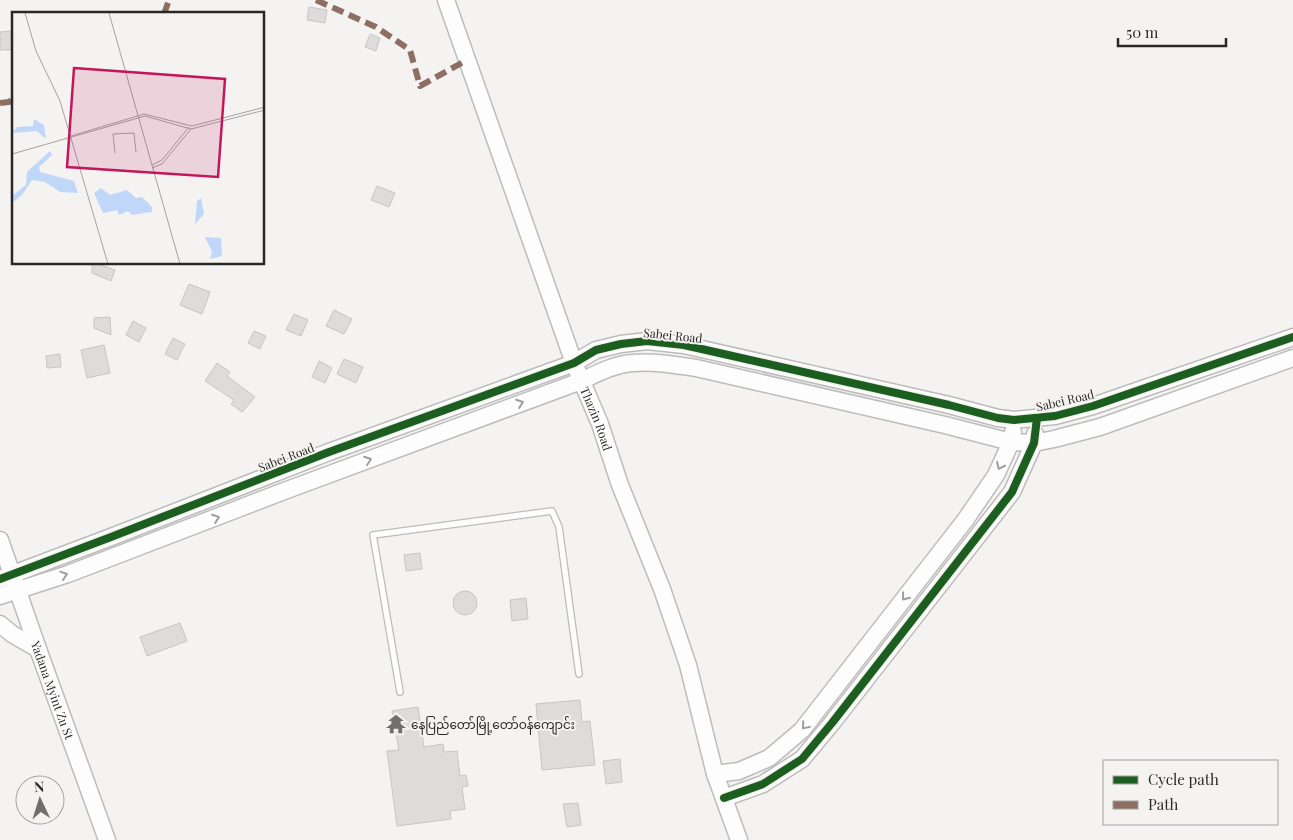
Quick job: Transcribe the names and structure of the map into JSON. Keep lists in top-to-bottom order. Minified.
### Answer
{"streets":{"street":["Sabei Road","Thazin Road","Yadana Myint Zu St"]},"crossings":[["Sabei Road","Thazin Road"],["Sabei Road","Yadana Myint Zu St"]],"places":{"temple":["နေပြည်တော်မြို့တော်ဝန်ကျောင်း"]},"legend":["Cycle path","Path"],"scale_bar":"50 m","north":"top"}
